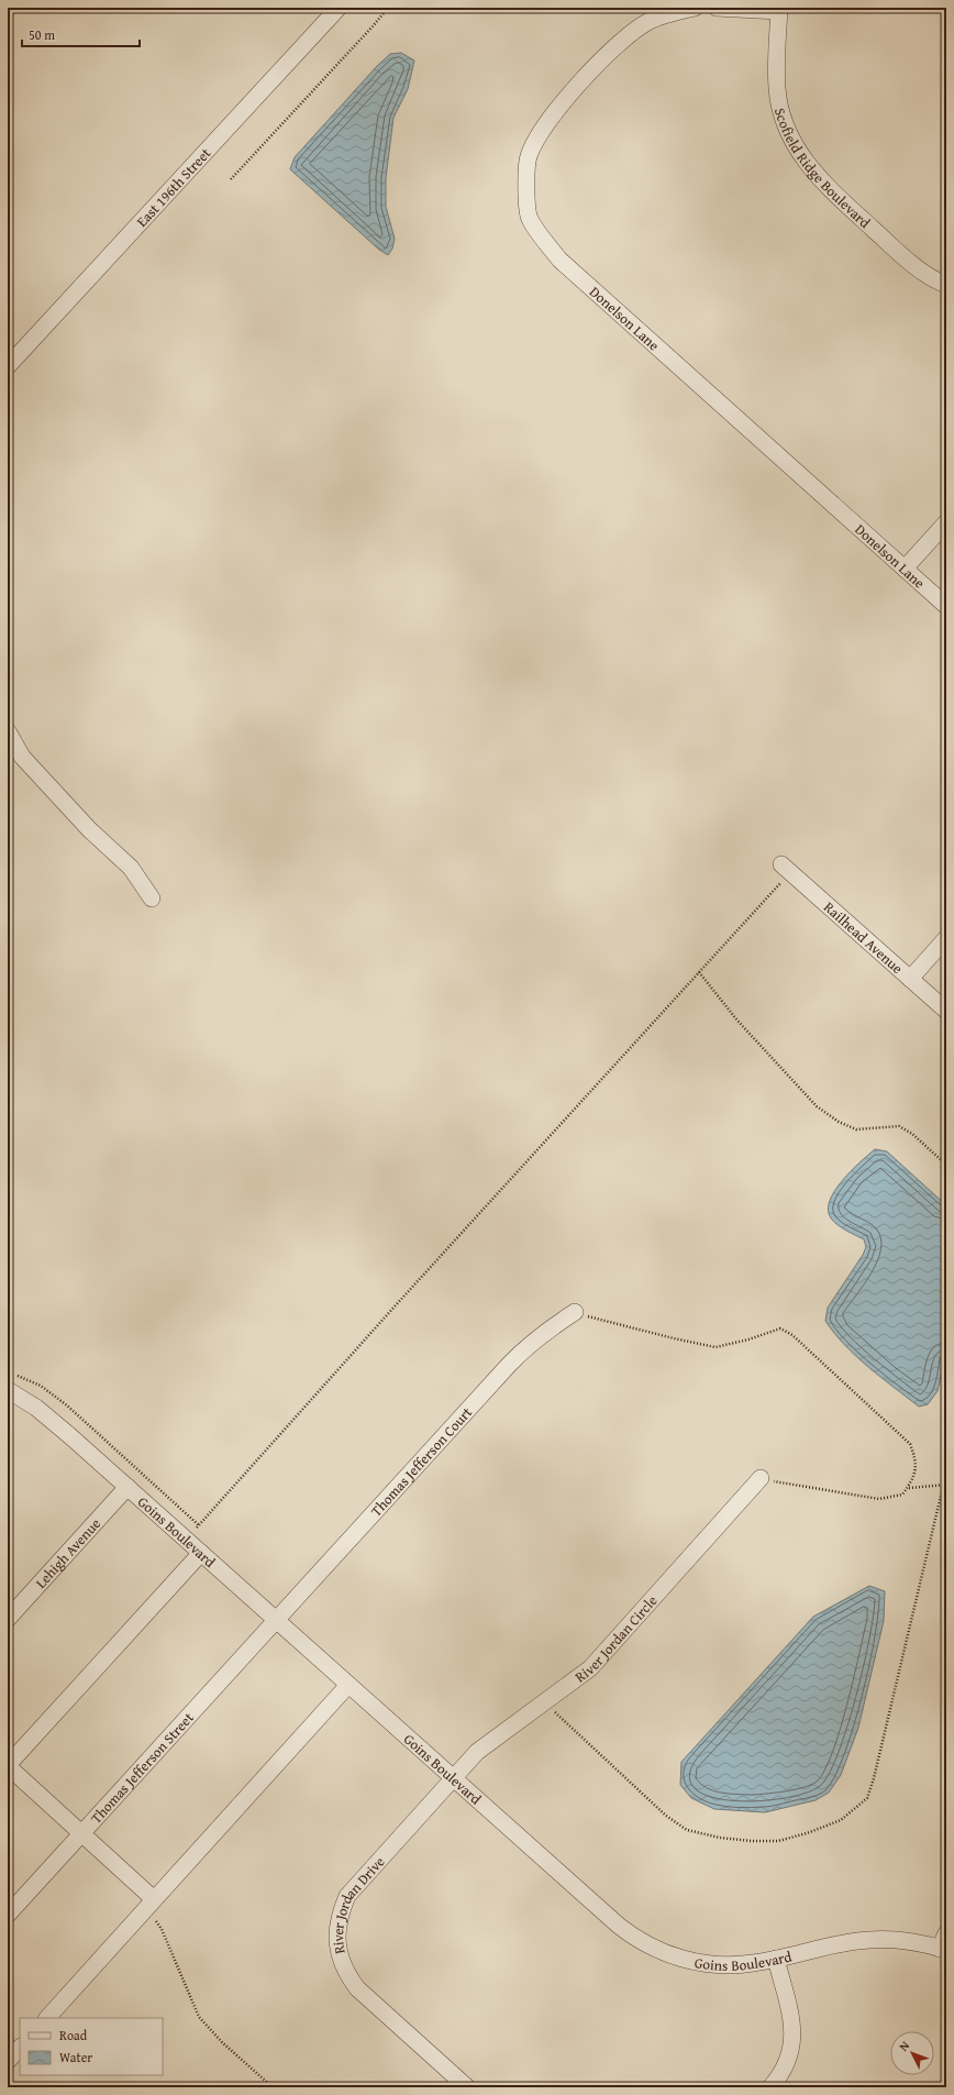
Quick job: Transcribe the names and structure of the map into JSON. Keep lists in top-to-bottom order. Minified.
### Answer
{"streets":{"street":["Scofield Ridge Boulevard","East 196th Street","Donelson Lane","Railhead Avenue","Thomas Jefferson Court","Goins Boulevard","Lehigh Avenue","River Jordan Circle","Thomas Jefferson Street","River Jordan Drive"]},"crossings":[["Thomas Jefferson Court","Goins Boulevard"],["Thomas Jefferson Court","Thomas Jefferson Street"],["Goins Boulevard","Lehigh Avenue"],["Goins Boulevard","River Jordan Circle"],["Goins Boulevard","Thomas Jefferson Street"],["Goins Boulevard","River Jordan Drive"],["River Jordan Circle","River Jordan Drive"]],"legend":["Road","Water"],"scale_bar":"50 m","north":"top left"}
